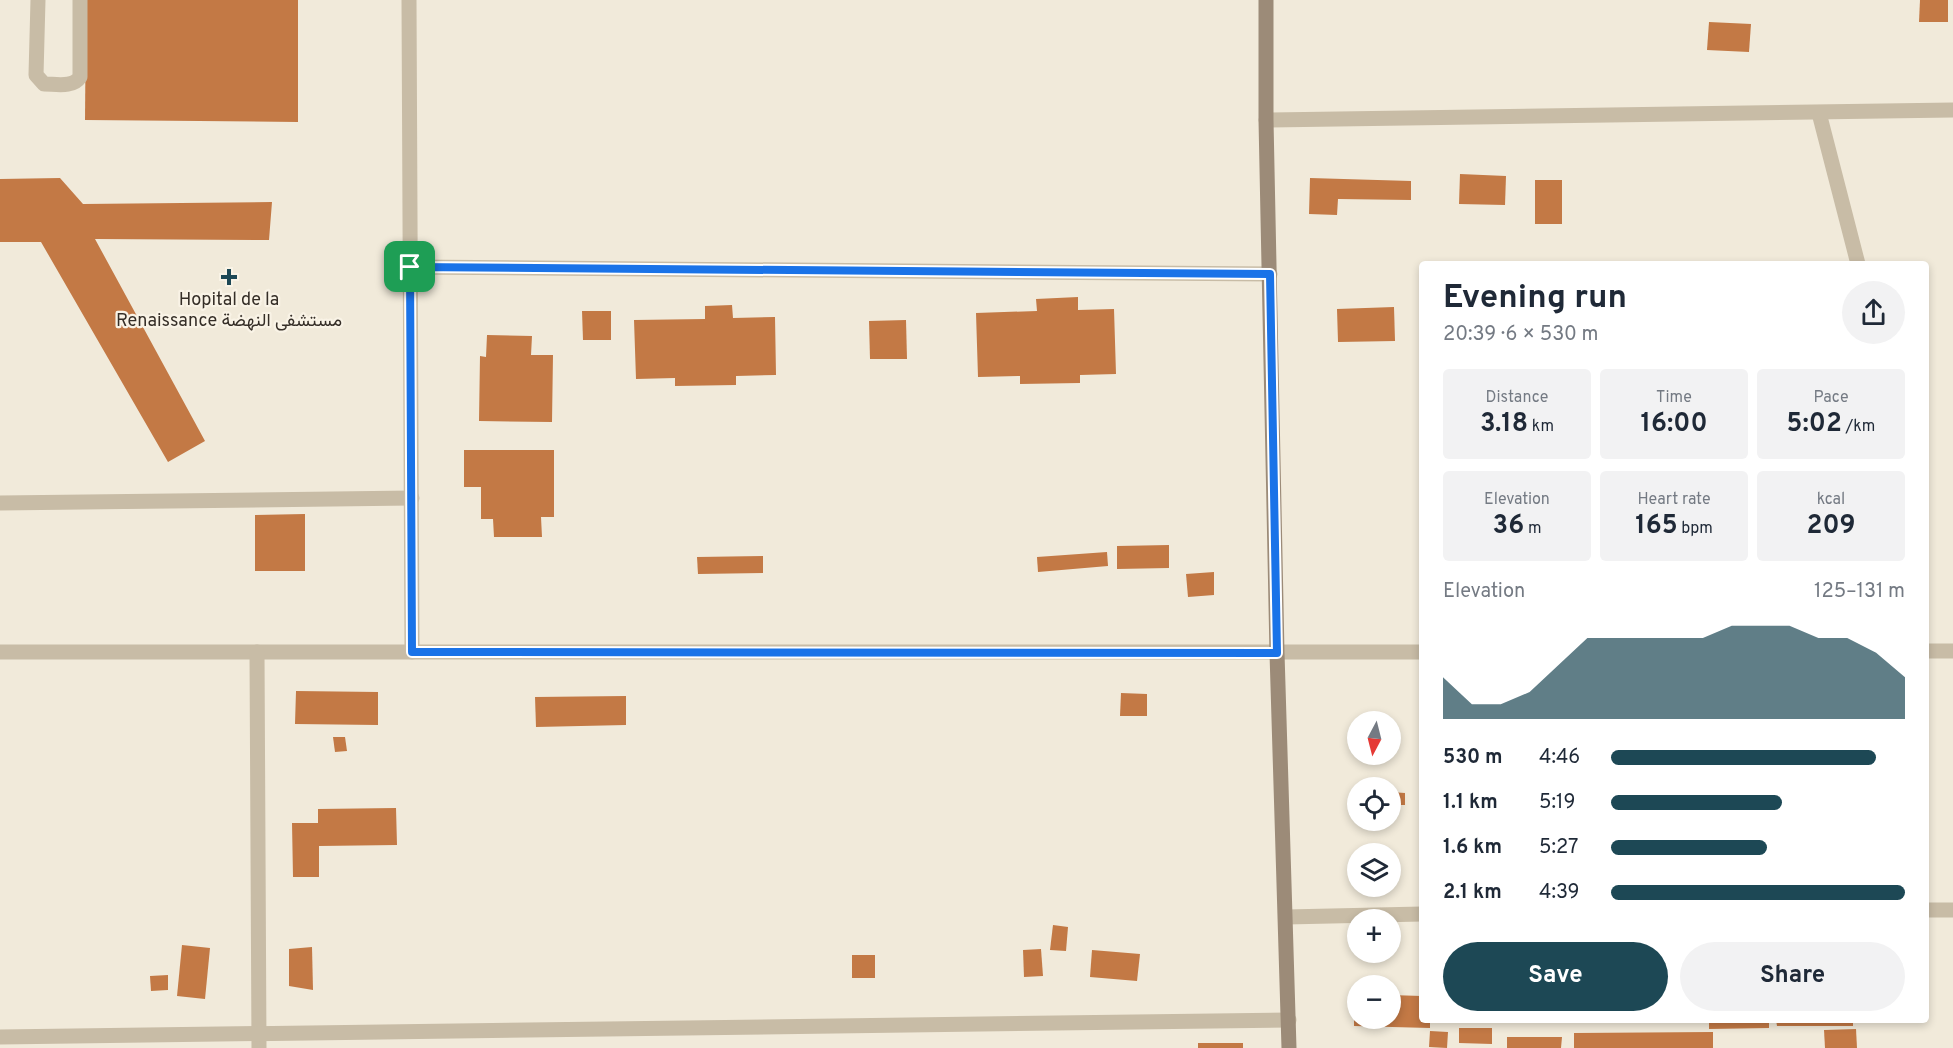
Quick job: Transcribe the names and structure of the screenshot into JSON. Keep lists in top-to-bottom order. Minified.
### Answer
{"places":{"health":["Hopital de la Renaissance مستشفى النهضة"]},"north":"bottom","page":{"heading":["Evening run","20:39 · 6 × 530 m"],"stats":[["Distance","3.18 km"],["Time","16:00"],["Pace","5:02 /km"],["Elevation","36 m"],["Heart rate","165 bpm"],["kcal","209"]],"chart":["Elevation","125–131 m"],"map_buttons":["+","−"],"list":[{"name":"530 m","note":"4:46"},{"name":"1.1 km","note":"5:19"},{"name":"1.6 km","note":"5:27"},{"name":"2.1 km","note":"4:39"}],"buttons":["Save","Share"]}}
